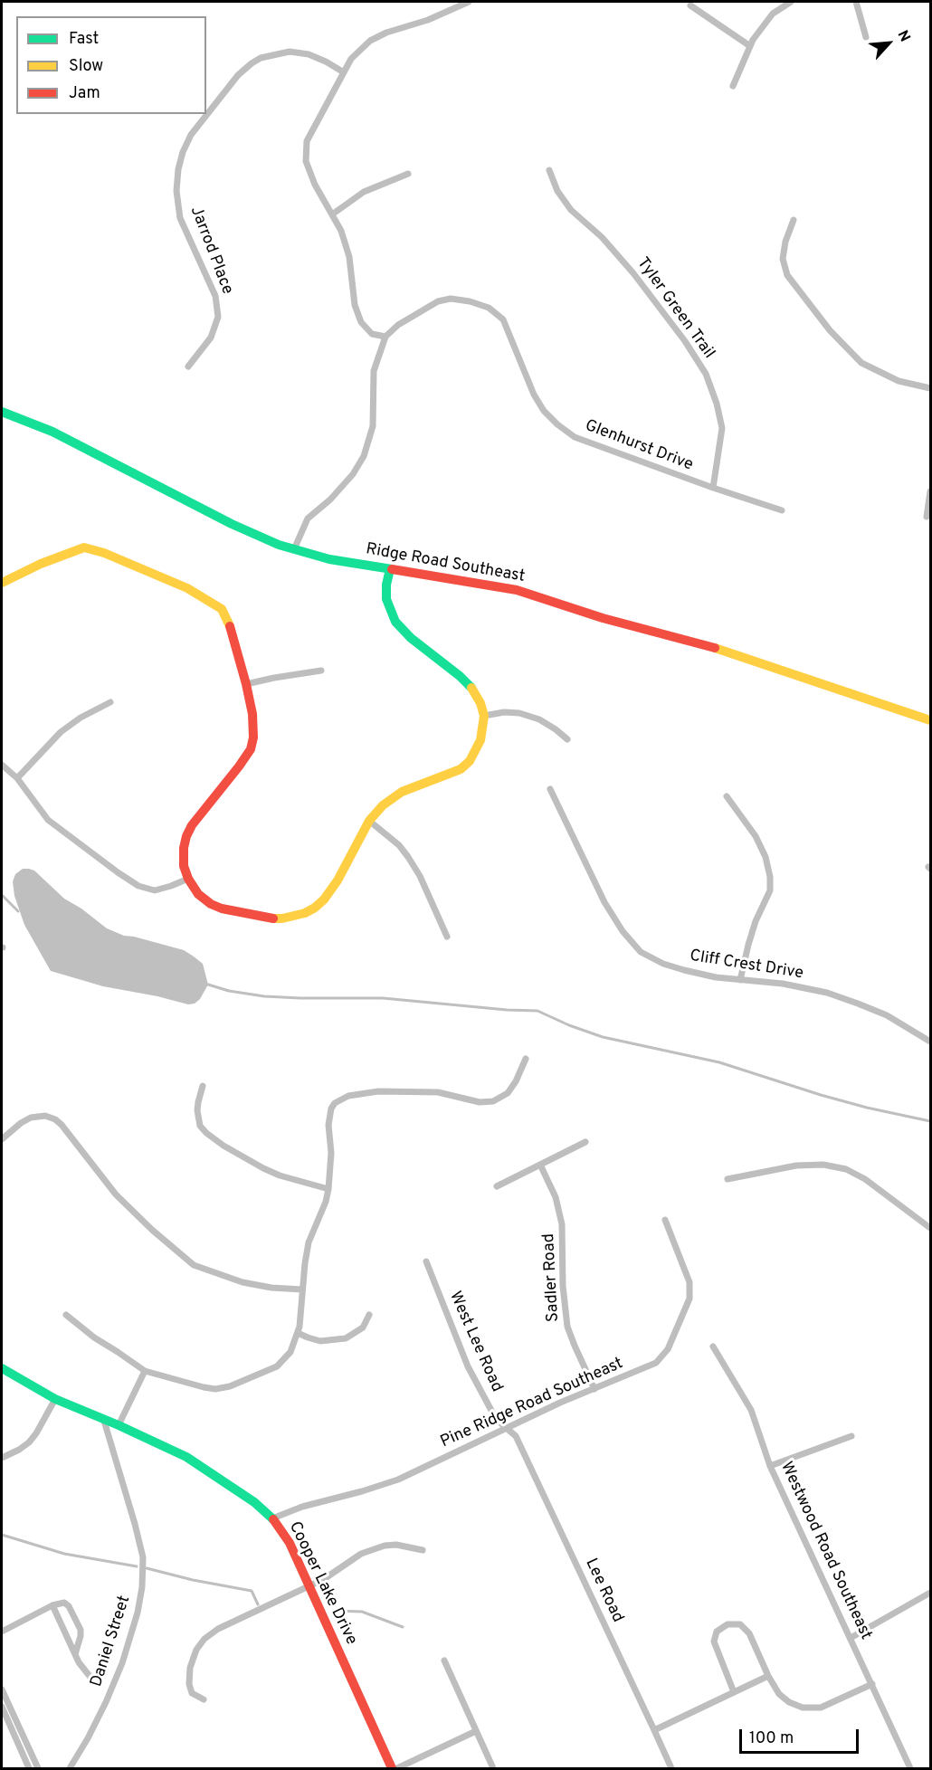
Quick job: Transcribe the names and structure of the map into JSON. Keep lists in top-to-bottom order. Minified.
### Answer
{"streets":{"street":["Jarrod Place","Tyler Green Trail","Glenhurst Drive","Ridge Road Southeast","Cliff Crest Drive","Sadler Road","West Lee Road","Pine Ridge Road Southeast","Westwood Road Southeast","Cooper Lake Drive","Lee Road","Daniel Street"]},"crossings":[["Tyler Green Trail","Glenhurst Drive"],["Sadler Road","Pine Ridge Road Southeast"],["West Lee Road","Pine Ridge Road Southeast"],["West Lee Road","Lee Road"],["Pine Ridge Road Southeast","Cooper Lake Drive"],["Pine Ridge Road Southeast","Lee Road"],["Cooper Lake Drive","Daniel Street"]],"legend":["Fast","Slow","Jam"],"scale_bar":"100 m","north":"top right"}
